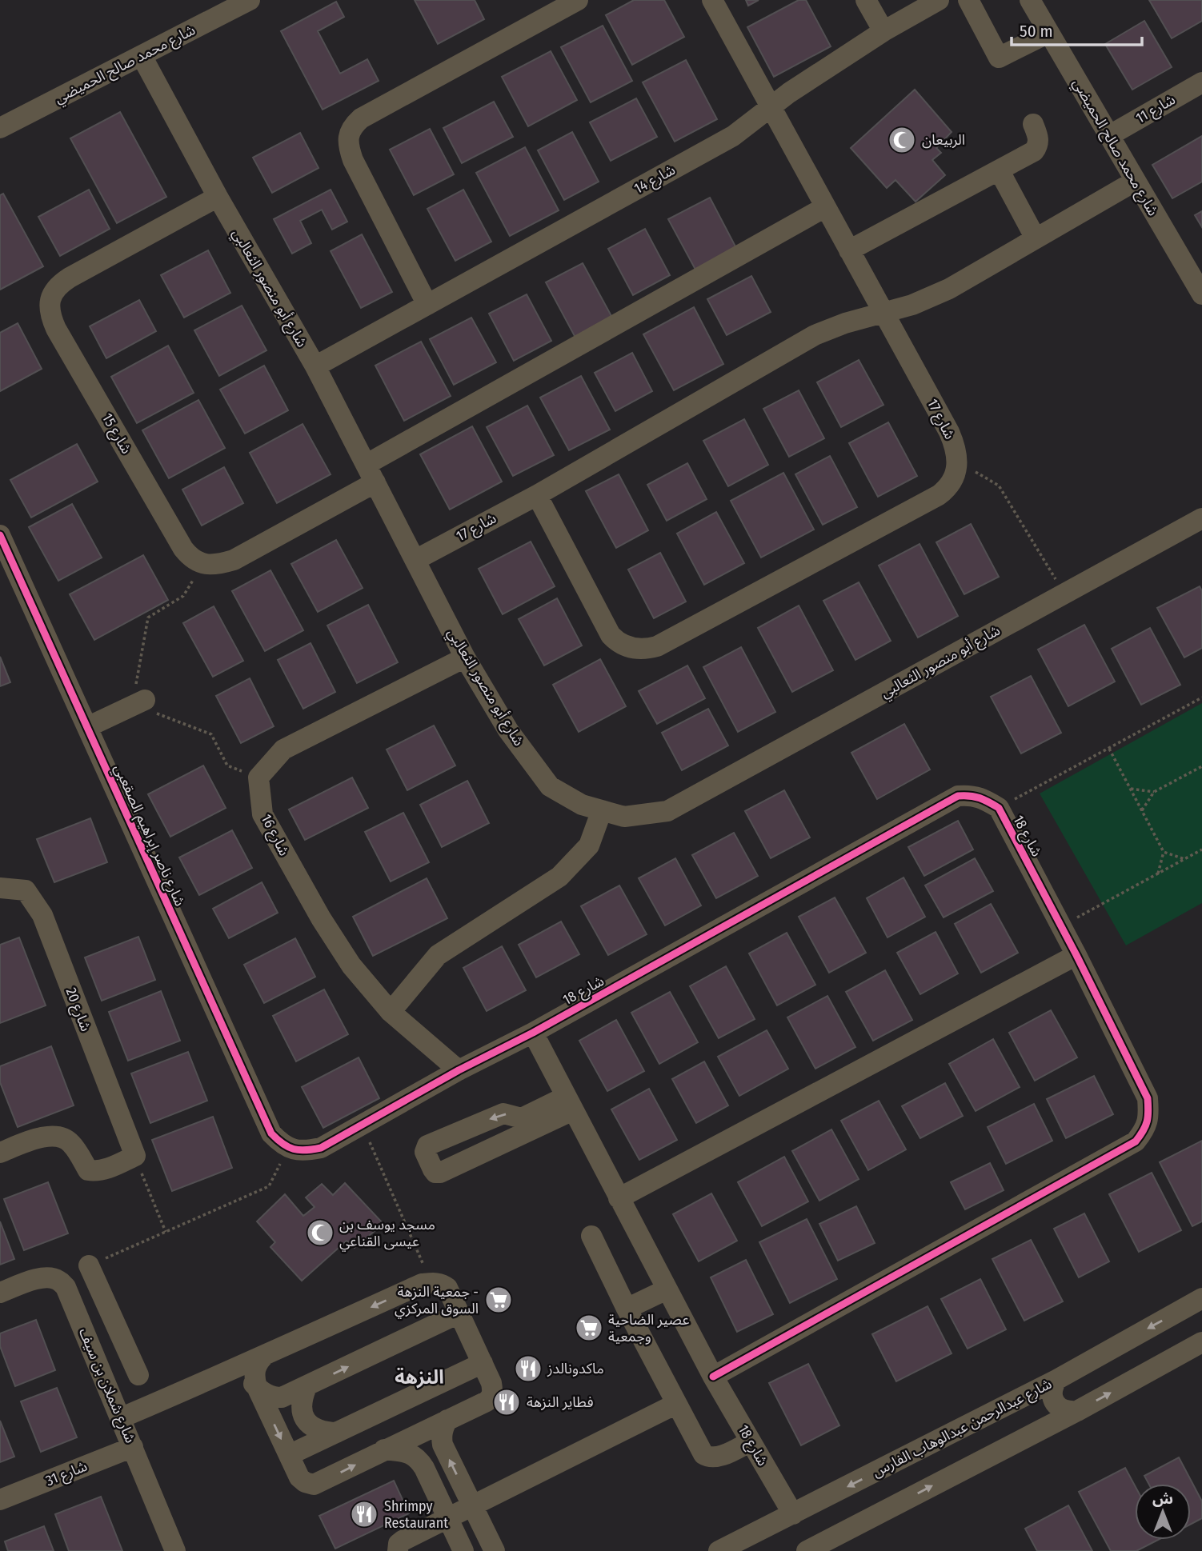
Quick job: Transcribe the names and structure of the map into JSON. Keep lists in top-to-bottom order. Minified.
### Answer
{"streets":{"street":["شارع محمد صالح الحميضي","شارع 11","شارع 14","شارع أبو منصور الثعالبي","شارع 17","شارع 15","شارع ناصر إبراهيم الصقعبي","شارع 16","شارع 18","شارع 20","شارع شملان بن سيف","شارع عبدالرحمن عبدالوهاب الفارس","شارع 31"]},"crossings":[["شارع محمد صالح الحميضي","شارع 11"],["شارع محمد صالح الحميضي","شارع أبو منصور الثعالبي"],["شارع 14","شارع أبو منصور الثعالبي"],["شارع أبو منصور الثعالبي","شارع 17"],["شارع أبو منصور الثعالبي","شارع 15"],["شارع ناصر إبراهيم الصقعبي","شارع 18"],["شارع 16","شارع 18"],["شارع 18","شارع عبدالرحمن عبدالوهاب الفارس"],["شارع شملان بن سيف","شارع 31"]],"districts":["النزهة"],"places":{"mosque":["الربيعان","مسجد يوسف بن عيسى القناعي"],"supermarket":["جمعية النزهة - السوق المركزي","عصير الضاحية وجمعية"],"restaurant":["ماكدونالدز","فطاير النزهة","Shrimpy Restaurant"]},"scale_bar":"50 m","north":"top"}
